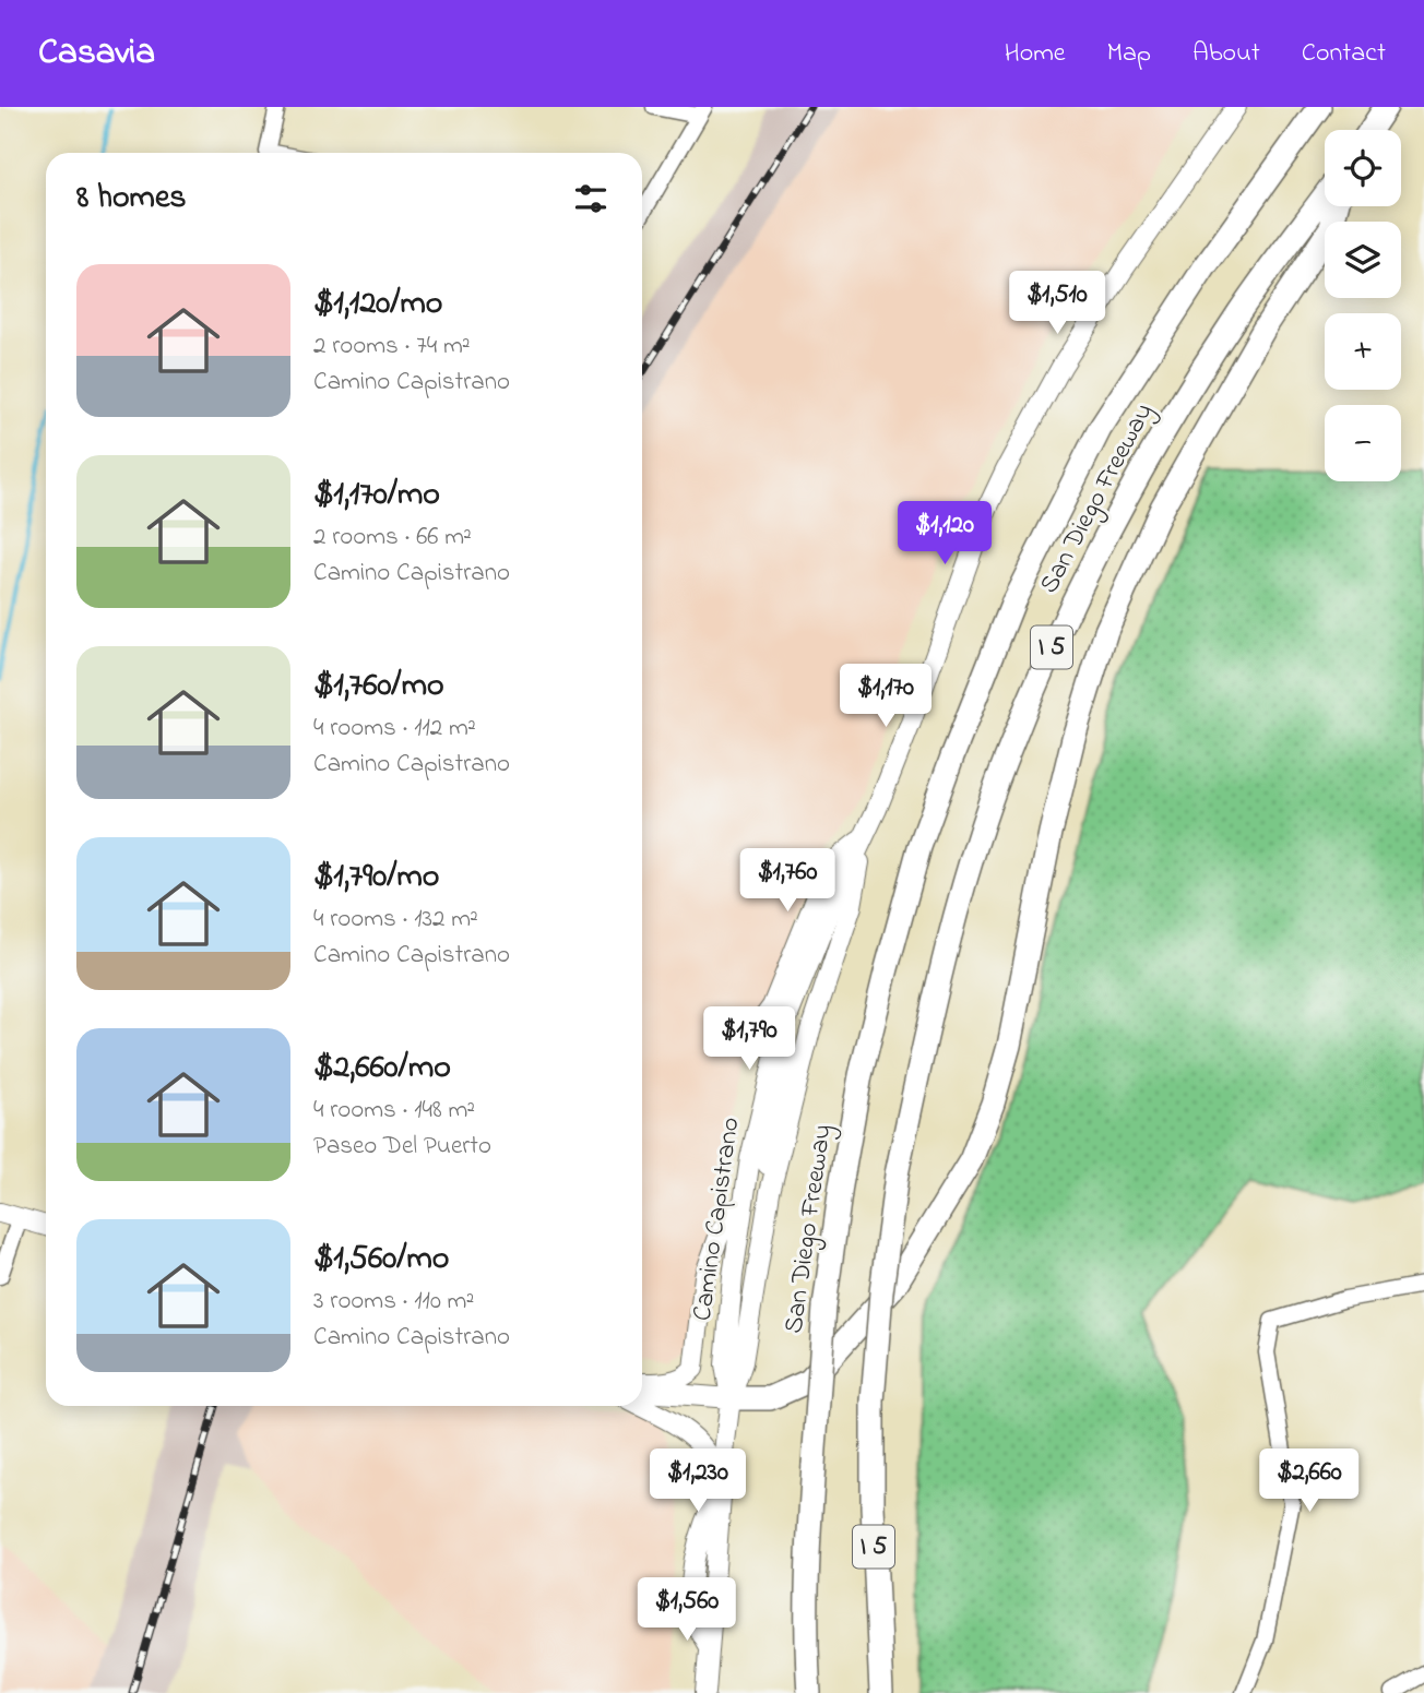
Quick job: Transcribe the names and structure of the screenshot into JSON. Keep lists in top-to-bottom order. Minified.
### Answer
{"streets":{"highway":["San Diego Freeway","I 5"],"main road":["Camino Capistrano"]},"page":{"header":"Casavia","nav":["Home","Map","About","Contact"],"map_buttons":["+","−"],"heading":"8 homes","list":[{"name":"$1,120/mo","note":"2 rooms · 74 m² · Camino Capistrano"},{"name":"$1,170/mo","note":"2 rooms · 66 m² · Camino Capistrano"},{"name":"$1,760/mo","note":"4 rooms · 112 m² · Camino Capistrano"},{"name":"$1,790/mo","note":"4 rooms · 132 m² · Camino Capistrano"},{"name":"$2,660/mo","note":"4 rooms · 148 m² · Paseo Del Puerto"},{"name":"$1,560/mo","note":"3 rooms · 110 m² · Camino Capistrano"}],"price":["$1,510","$1,120","$1,170","$1,760","$1,790","$1,230","$2,660","$1,560"]}}
